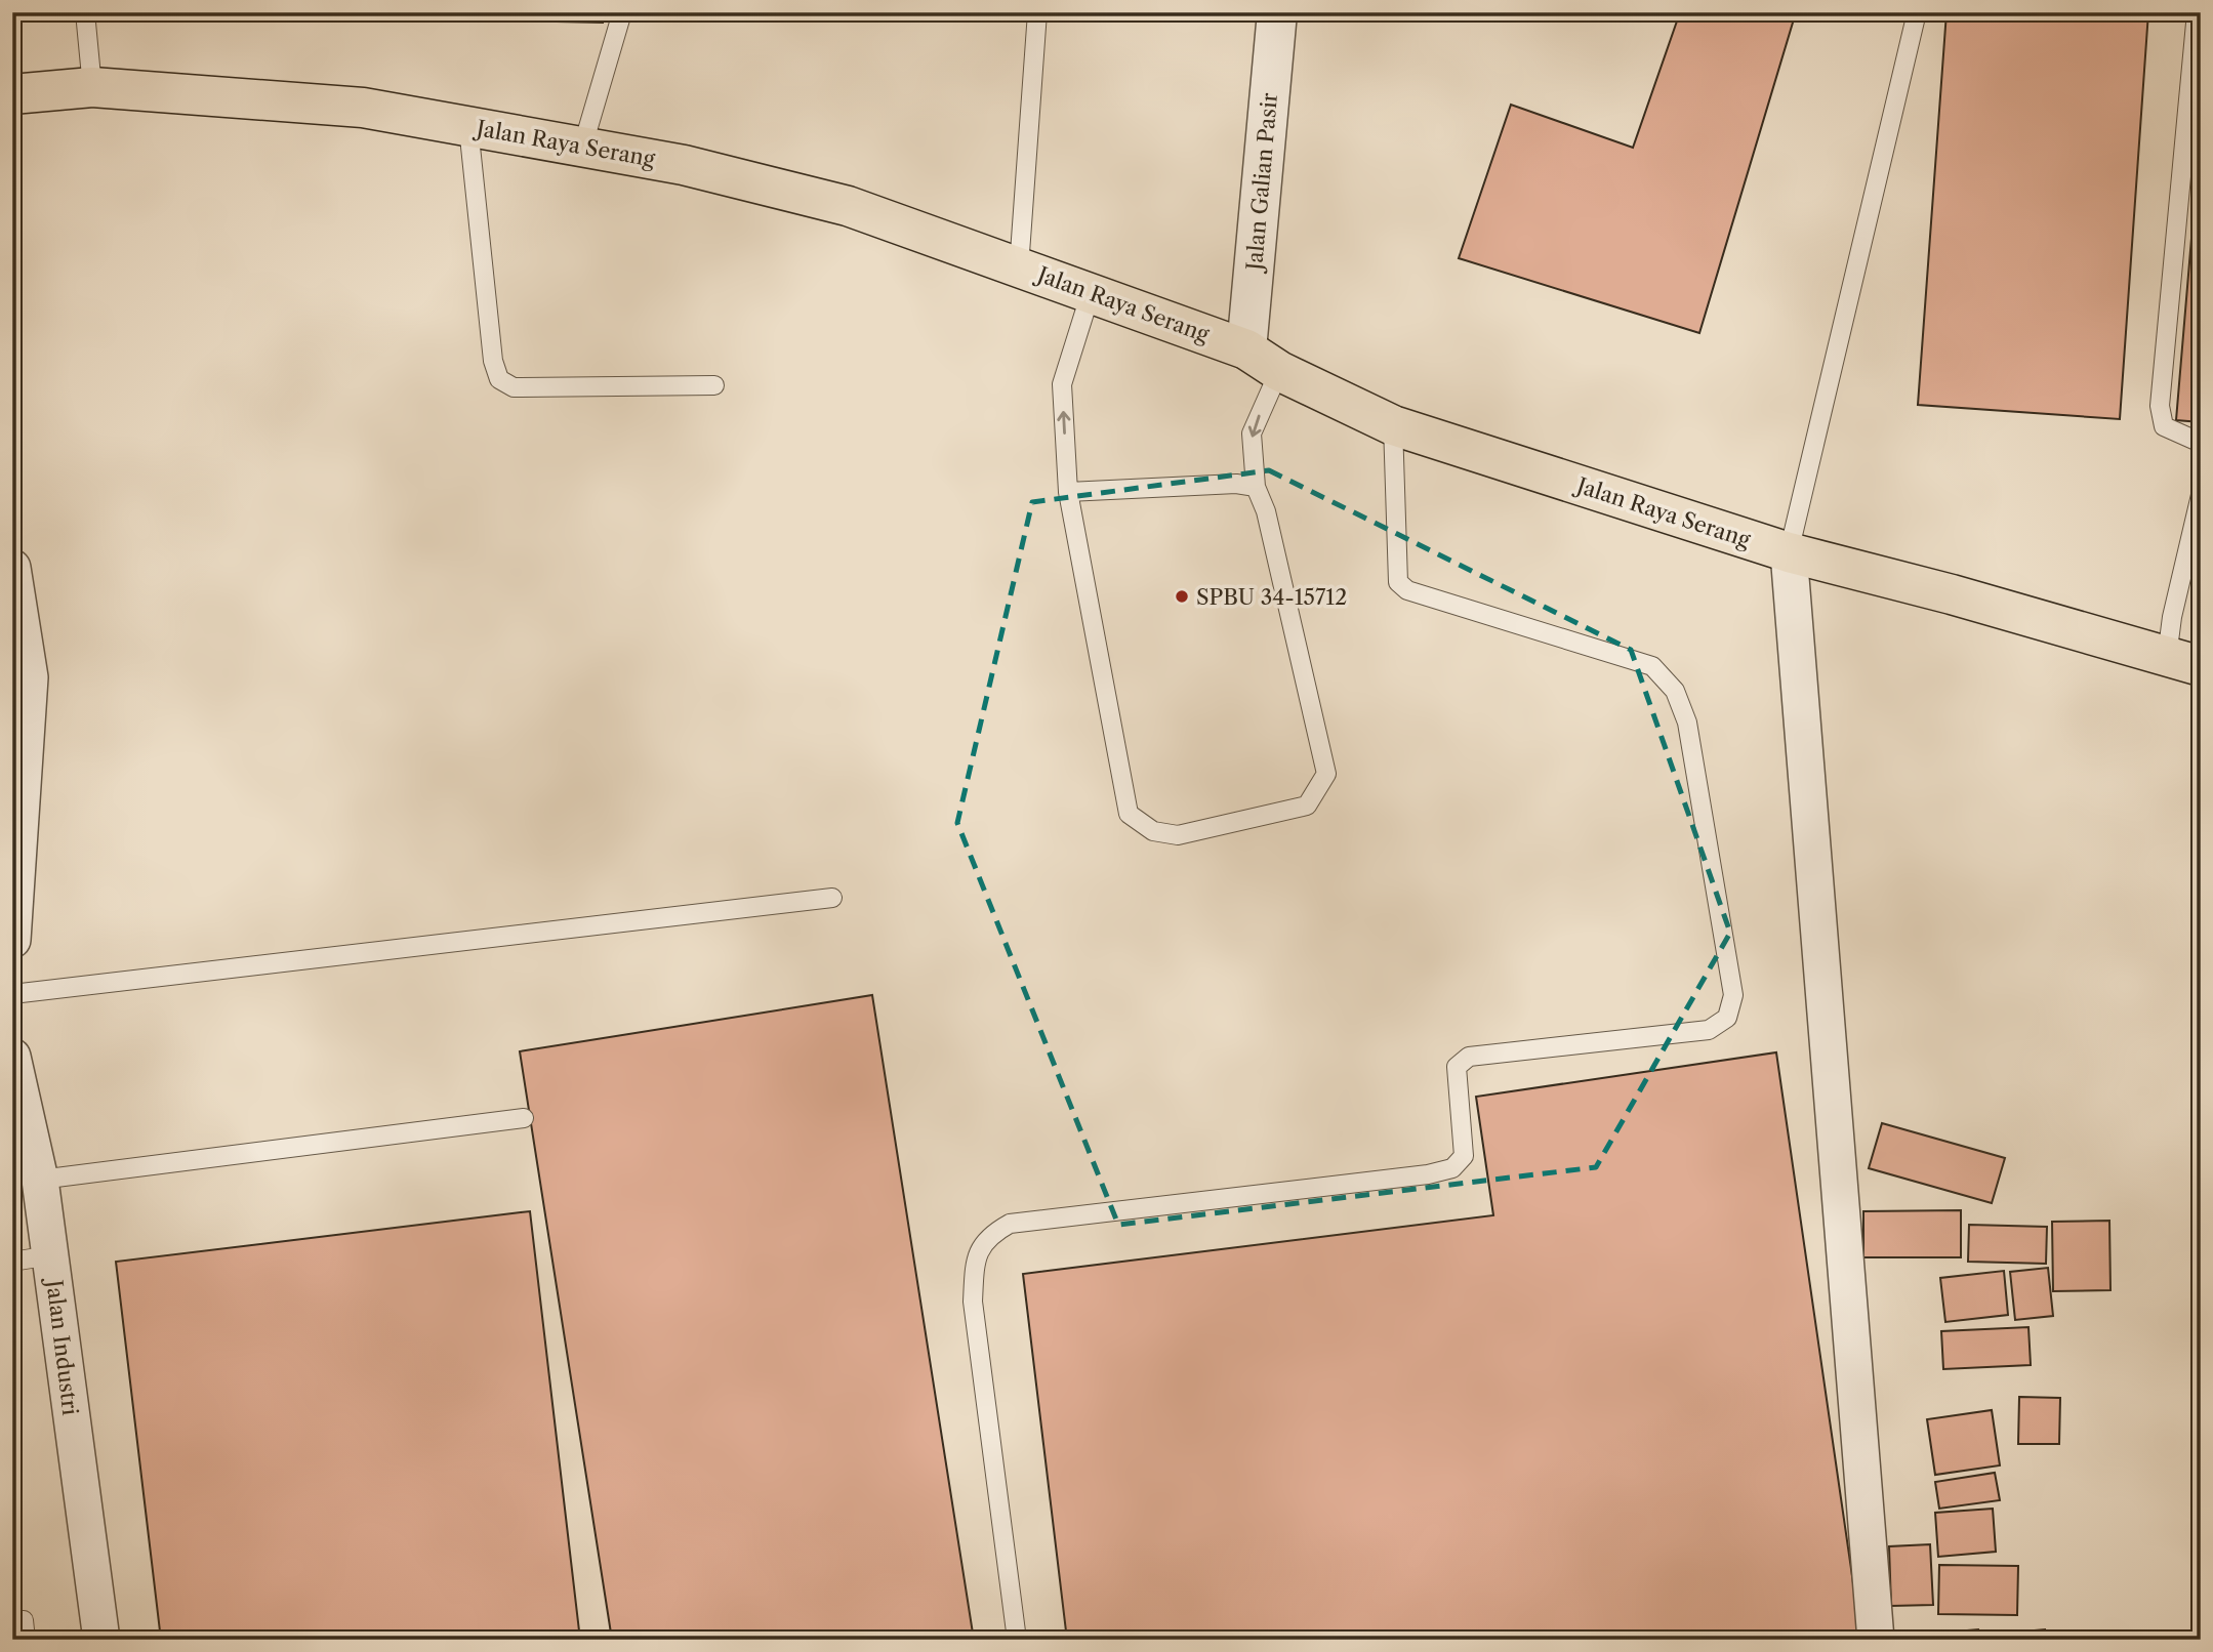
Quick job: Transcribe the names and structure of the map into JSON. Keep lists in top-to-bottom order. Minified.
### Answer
{"streets":{"highway":["Jalan Raya Serang"],"street":["Jalan Galian Pasir","Jalan Industri"]},"crossings":[["Jalan Raya Serang","Jalan Galian Pasir"]],"places":["SPBU 34-15712"]}
